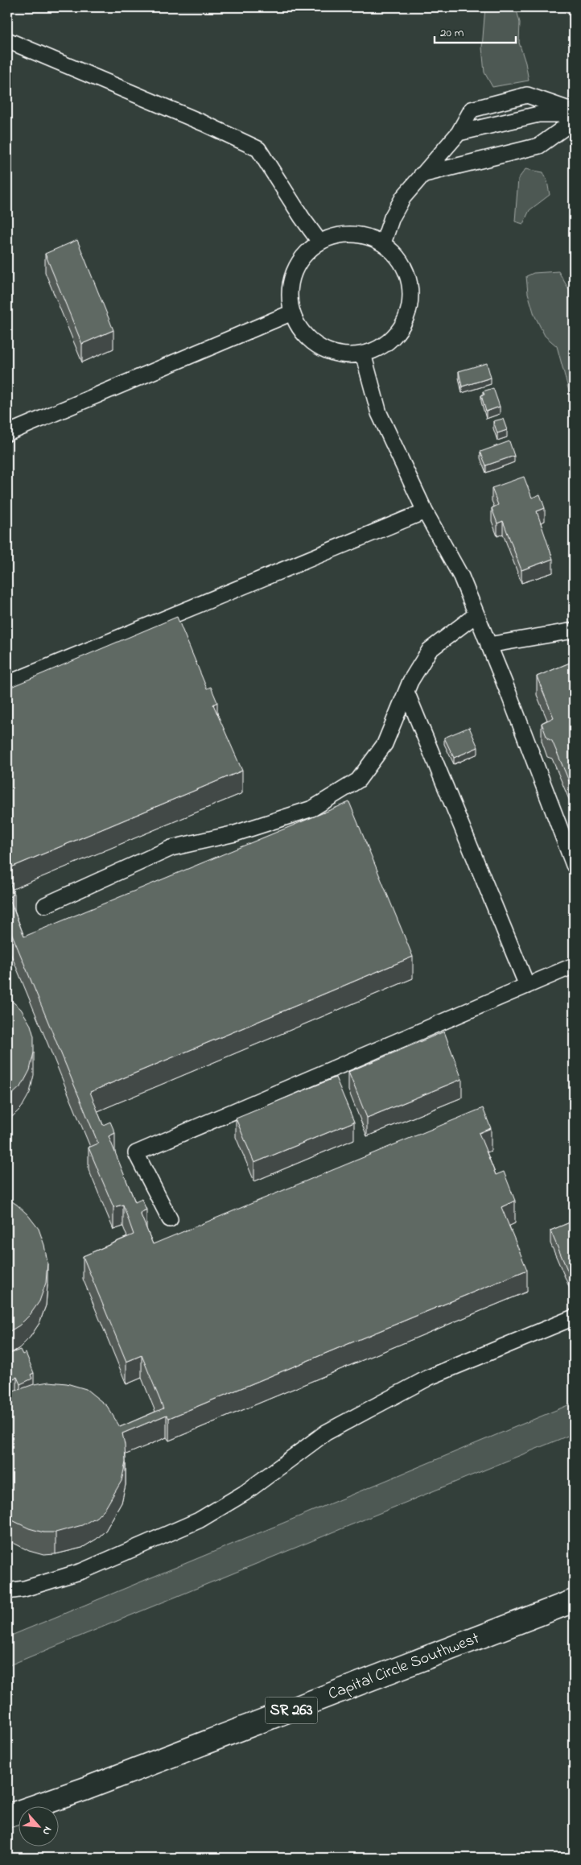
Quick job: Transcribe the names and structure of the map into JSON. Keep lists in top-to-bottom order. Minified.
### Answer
{"streets":{"main road":["Capital Circle Southwest","SR 263"]},"scale_bar":"20 m","north":"bottom right"}
